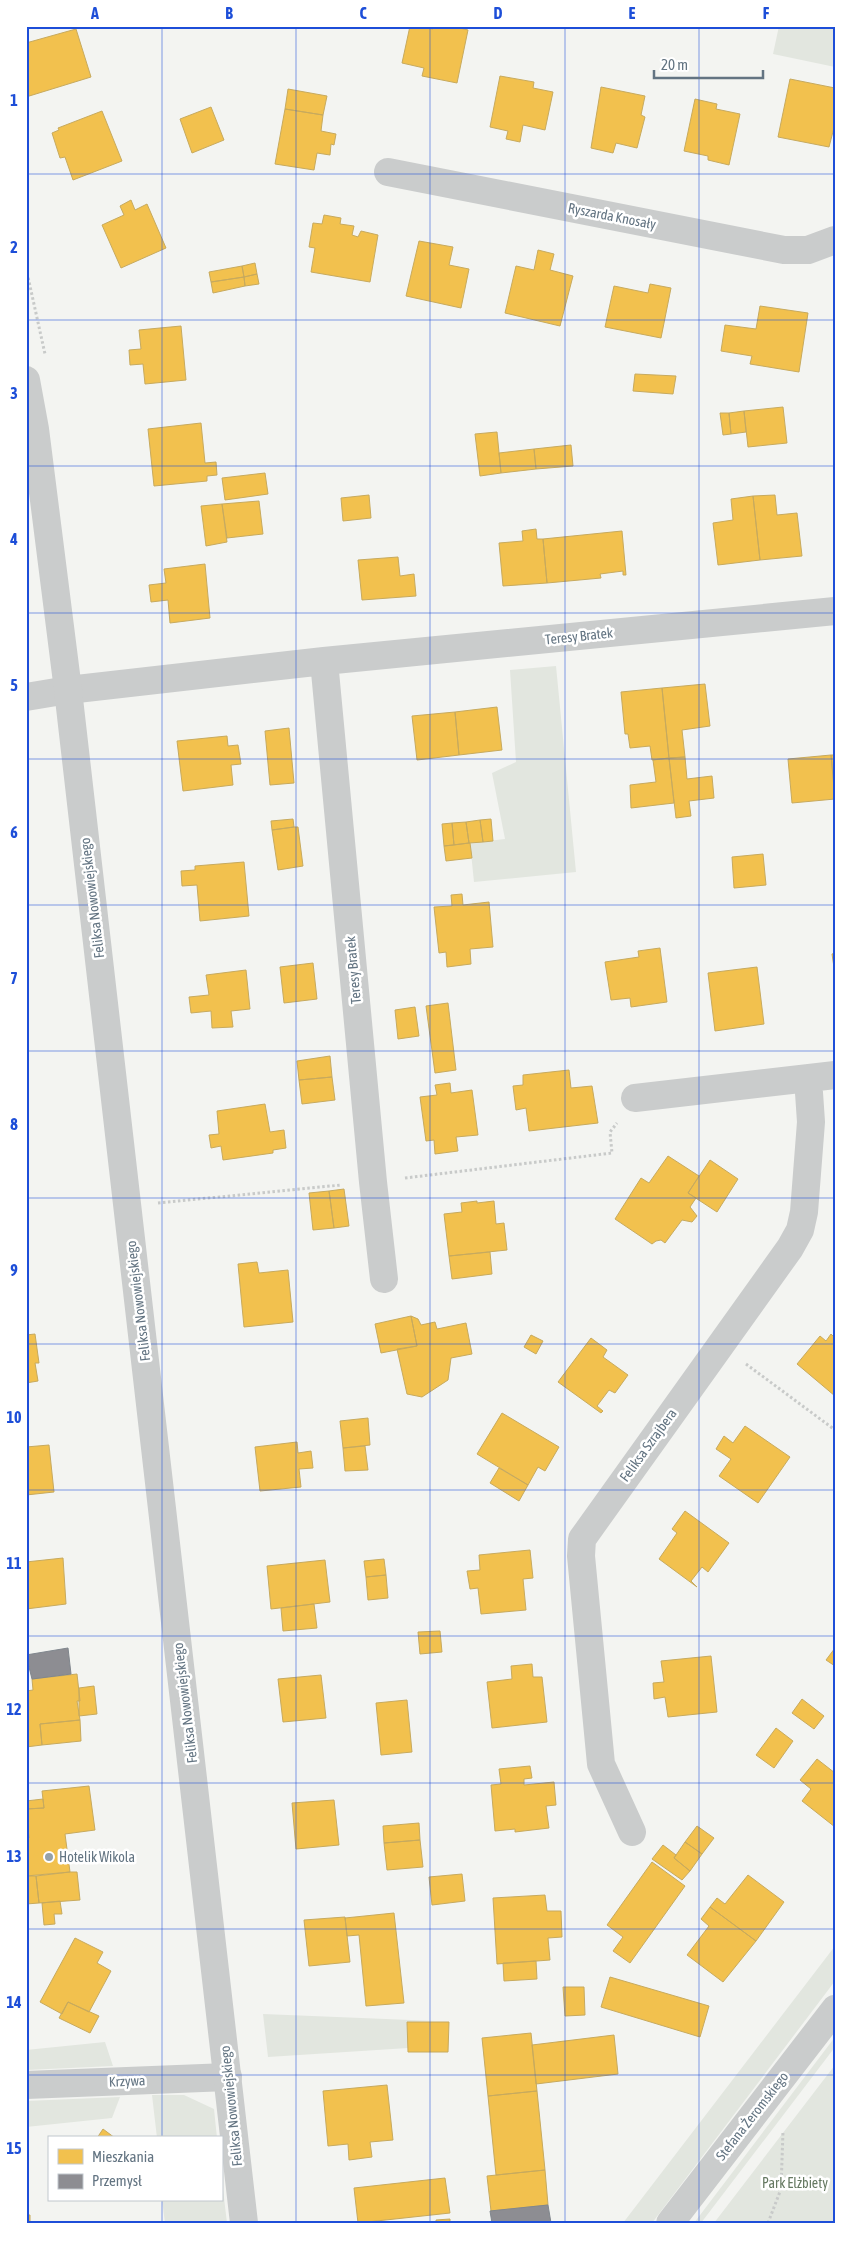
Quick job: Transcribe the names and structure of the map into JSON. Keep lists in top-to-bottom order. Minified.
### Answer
{"streets":{"street":["Ryszarda Knosały","Teresy Bratek","Feliksa Nowowiejskiego","Feliksa Szrajbera","Krzywa","Stefana Żeromskiego"]},"crossings":[["Teresy Bratek","Feliksa Nowowiejskiego"],["Feliksa Nowowiejskiego","Krzywa"]],"parks":["Park Elżbiety"],"places":["Hotelik Wikola"],"legend":["Mieszkania","Przemysł"],"scale_bar":"20 m","grid":{"columns":["A","B","C","D","E","F"],"rows":["1","2","3","4","5","6","7","8","9","10","11","12","13","14","15"]}}
